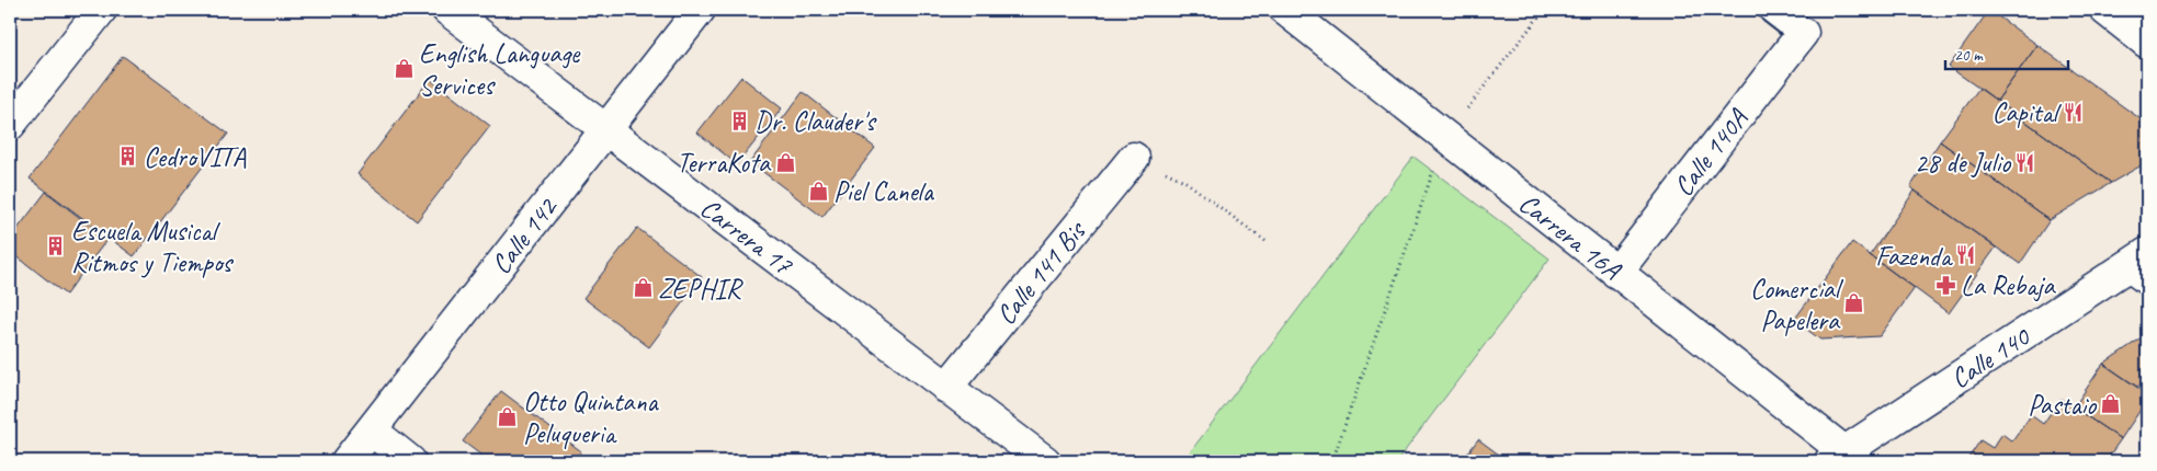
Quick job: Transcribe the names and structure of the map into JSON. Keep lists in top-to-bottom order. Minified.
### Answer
{"streets":{"street":["Calle 140A","Calle 142","Carrera 17","Carrera 16A","Calle 141 Bis","Calle 140"]},"crossings":[["Calle 140A","Carrera 16A"],["Calle 142","Carrera 17"],["Carrera 17","Calle 141 Bis"],["Carrera 16A","Calle 140"]],"places":{"shop":["English Language Services","TerraKota","Piel Canela","ZEPHIR","Comercial Papelera","Pastaio","Otto Quintana Peluqueria"],"restaurant":["Capital","28 de Julio","Fazenda"],"building":["Dr. Clauder's","CedroVITA","Escuela Musical Ritmos y Tiempos"],"pharmacy":["La Rebaja"]},"scale_bar":"20 m"}
